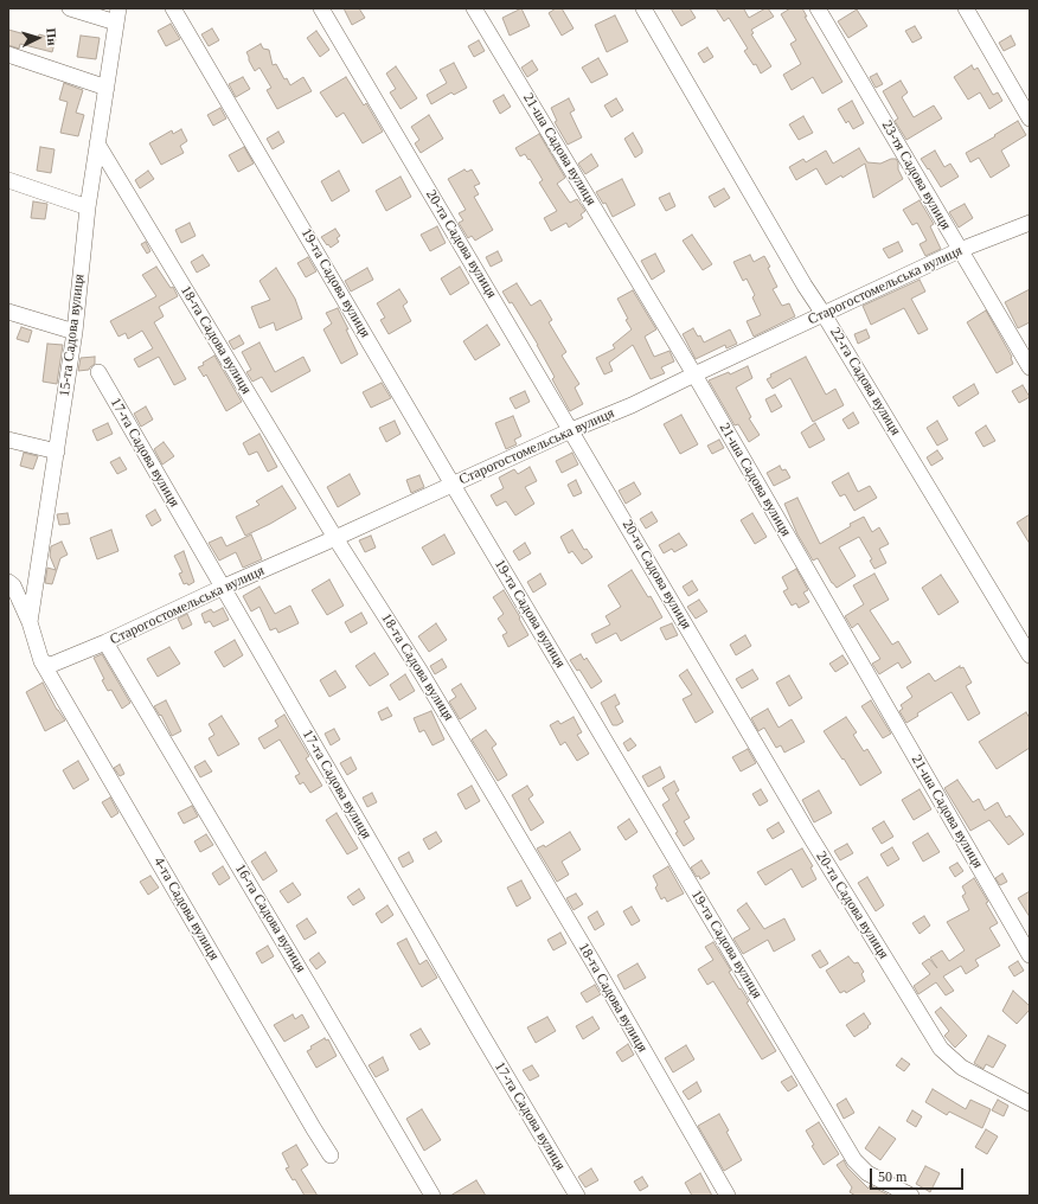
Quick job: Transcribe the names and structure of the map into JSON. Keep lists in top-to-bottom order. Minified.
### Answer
{"streets":{"street":["21-ша Садова вулиця","23-тя Садова вулиця","20-та Садова вулиця","19-та Садова вулиця","Старогостомельська вулиця","15-та Садова вулиця","18-та Садова вулиця","22-га Садова вулиця","17-та Садова вулиця","4-та Садова вулиця","16-та Садова вулиця"]},"crossings":[["21-ша Садова вулиця","Старогостомельська вулиця"],["23-тя Садова вулиця","Старогостомельська вулиця"],["20-та Садова вулиця","Старогостомельська вулиця"],["19-та Садова вулиця","Старогостомельська вулиця"],["Старогостомельська вулиця","15-та Садова вулиця"],["Старогостомельська вулиця","18-та Садова вулиця"],["Старогостомельська вулиця","22-га Садова вулиця"],["Старогостомельська вулиця","17-та Садова вулиця"],["Старогостомельська вулиця","4-та Садова вулиця"],["Старогостомельська вулиця","16-та Садова вулиця"],["15-та Садова вулиця","18-та Садова вулиця"],["15-та Садова вулиця","4-та Садова вулиця"]],"scale_bar":"50 m","north":"right"}
